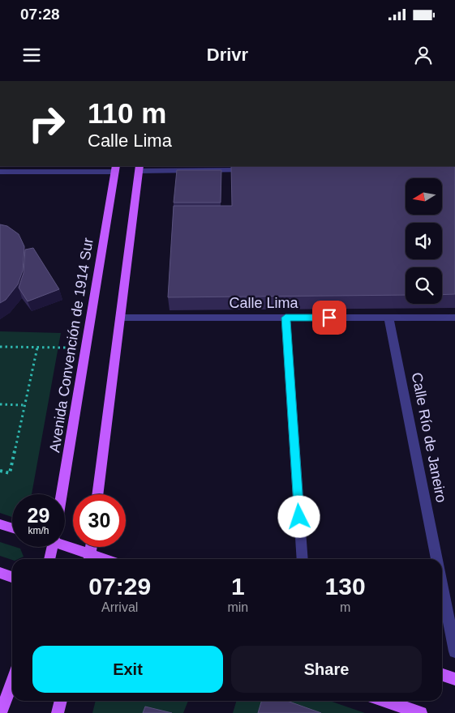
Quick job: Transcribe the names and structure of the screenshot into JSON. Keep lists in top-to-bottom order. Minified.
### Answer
{"streets":{"main road":["Avenida Convención de 1914 Sur"],"street":["Calle Lima","Calle Río de Janeiro"]},"crossings":[["Calle Lima","Calle Río de Janeiro"]],"north":"left","page":{"status":"07:28","header":"Drivr","turn":["110 m","Calle Lima"],"speed":"29 km/h","limit":"30","eta":["07:29","Arrival","1","min","130","m"],"buttons":["Exit","Share"]}}
